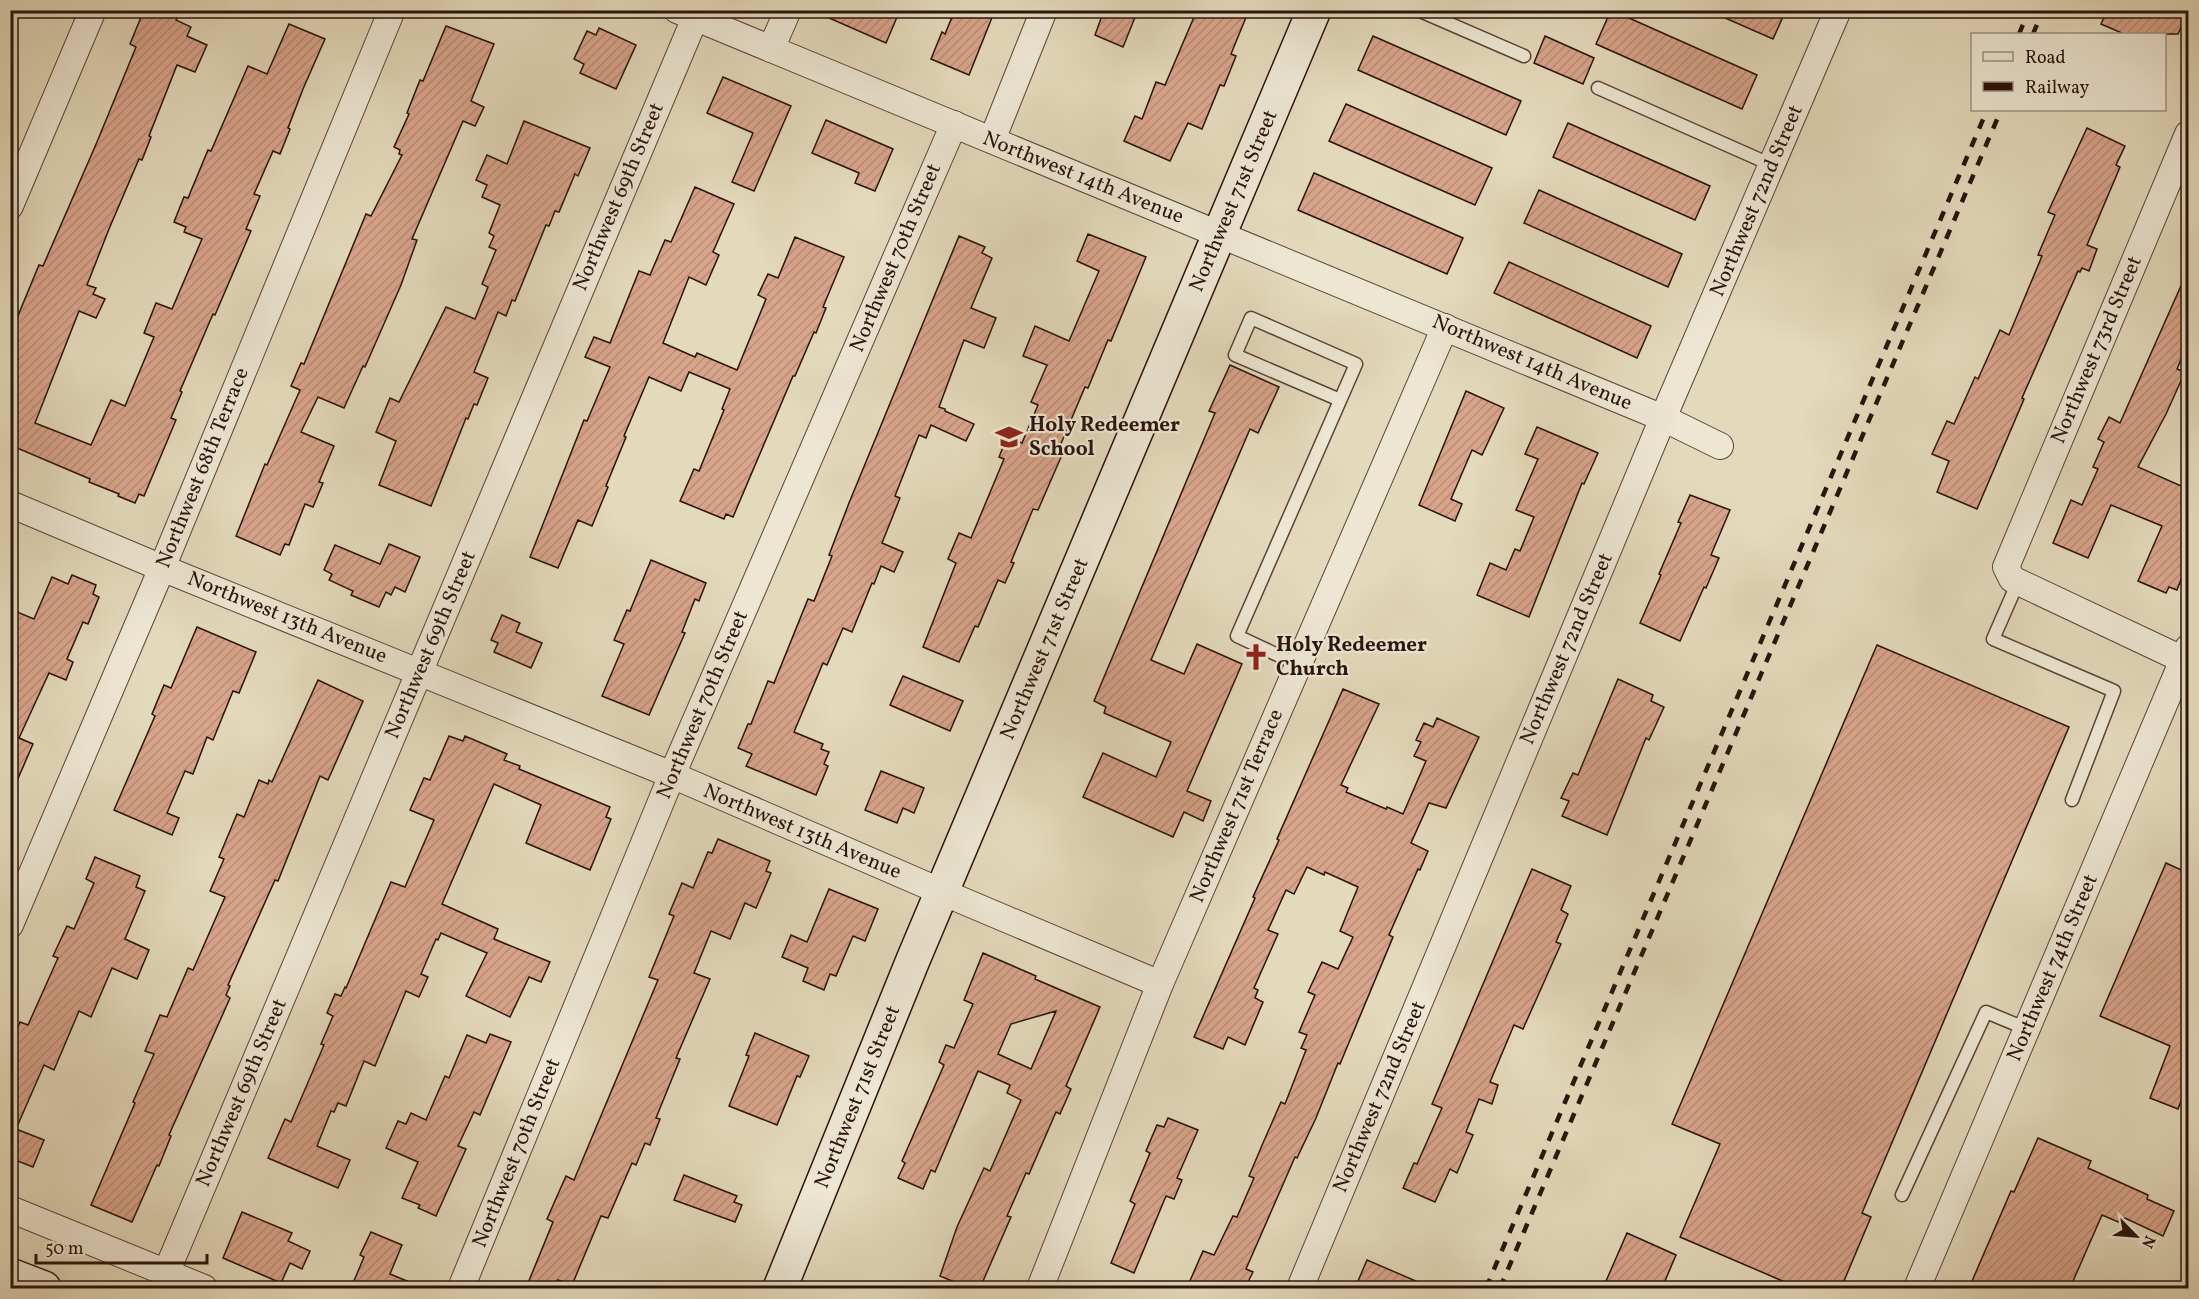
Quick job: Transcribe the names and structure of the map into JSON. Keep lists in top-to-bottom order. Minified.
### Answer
{"streets":{"street":["Northwest 14th Avenue","Northwest 69th Street","Northwest 71st Street","Northwest 72nd Street","Northwest 70th Street","Northwest 73rd Street","Northwest 68th Terrace","Northwest 13th Avenue","Northwest 71st Terrace","Northwest 74th Street"]},"crossings":[["Northwest 14th Avenue","Northwest 69th Street"],["Northwest 14th Avenue","Northwest 71st Street"],["Northwest 14th Avenue","Northwest 72nd Street"],["Northwest 14th Avenue","Northwest 70th Street"],["Northwest 14th Avenue","Northwest 71st Terrace"],["Northwest 69th Street","Northwest 13th Avenue"],["Northwest 71st Street","Northwest 13th Avenue"],["Northwest 70th Street","Northwest 13th Avenue"],["Northwest 68th Terrace","Northwest 13th Avenue"],["Northwest 13th Avenue","Northwest 71st Terrace"]],"places":{"school or university":["Holy Redeemer School"],"church":["Holy Redeemer Church"]},"legend":["Road","Railway"],"scale_bar":"50 m","north":"bottom right"}
